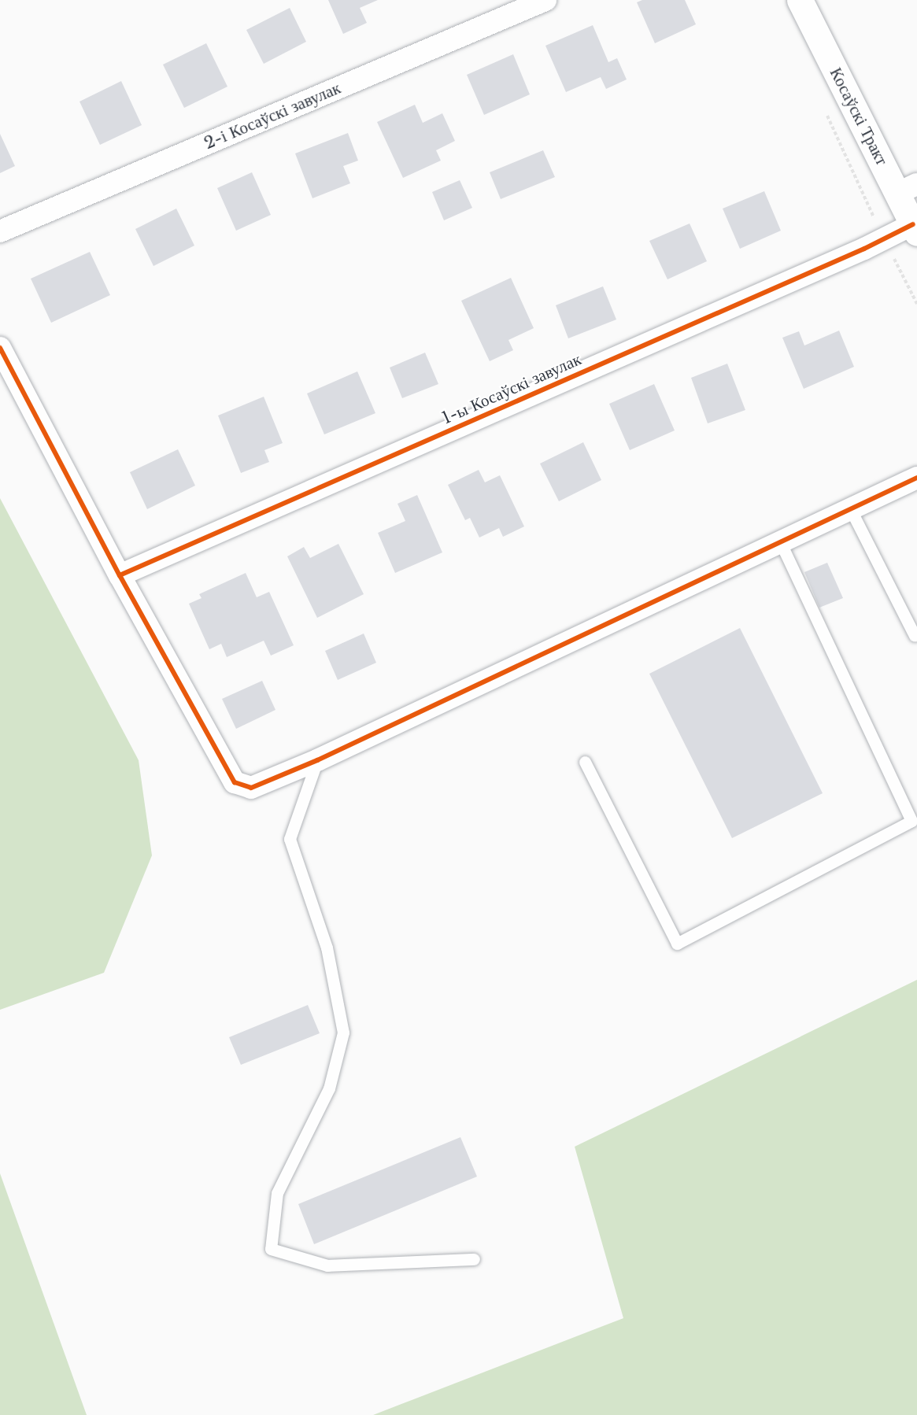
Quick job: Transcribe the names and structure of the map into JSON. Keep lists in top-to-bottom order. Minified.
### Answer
{"streets":{"main road":["Косаўскі Тракт"],"street":["2-і Косаўскі завулак","1-ы Косаўскі завулак"]},"crossings":[["Косаўскі Тракт","1-ы Косаўскі завулак"]]}
